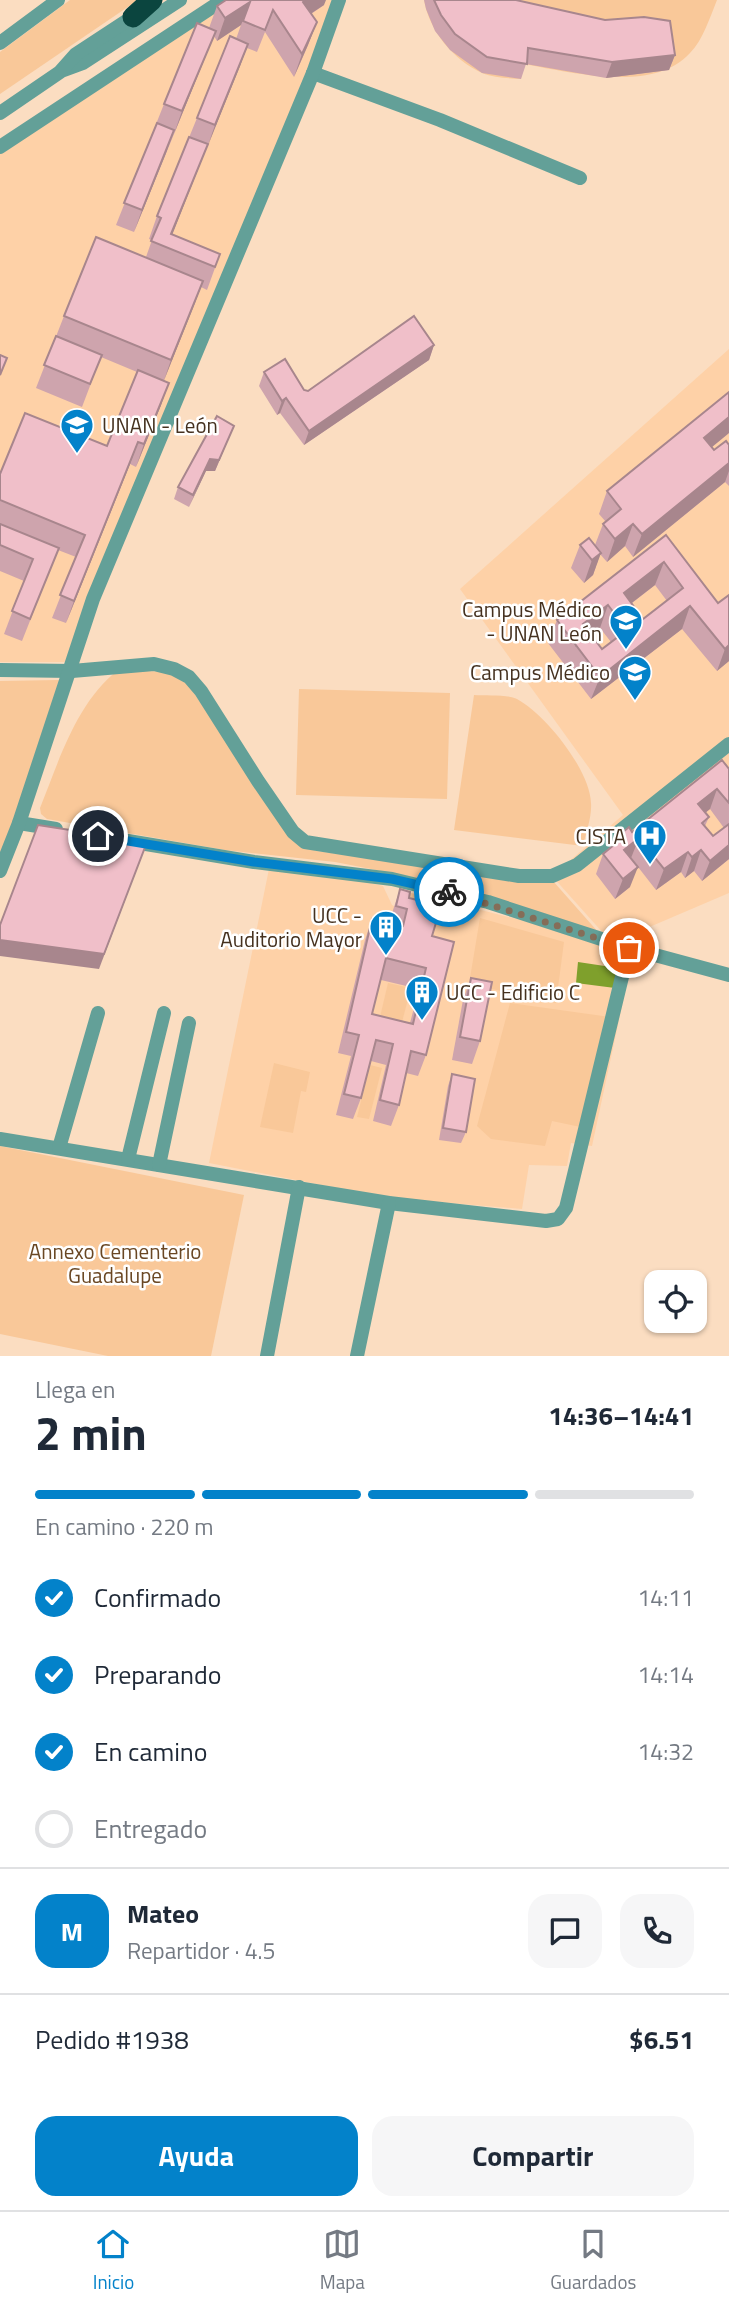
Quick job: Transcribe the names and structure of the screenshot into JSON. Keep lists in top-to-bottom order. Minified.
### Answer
{"parks":["Annexo Cementerio Guadalupe"],"places":{"school or university":["UNAN - León","Campus Médico - UNAN León","Campus Médico"],"hospital":["CISTA"],"building":["UCC - Auditorio Mayor","UCC - Edificio C"]},"page":{"heading":["2 min","Llega en","14:36–14:41"],"panel":["Mateo","Repartidor · 4.5","Pedido #1938","$6.51"],"bar":"En camino · 220 m","list":[["Confirmado","14:11"],["Preparando","14:14"],["En camino","14:32"],"Entregado"],"round":"M","buttons":["Ayuda","Compartir"],"tabs":["Inicio","Mapa","Guardados"]}}
